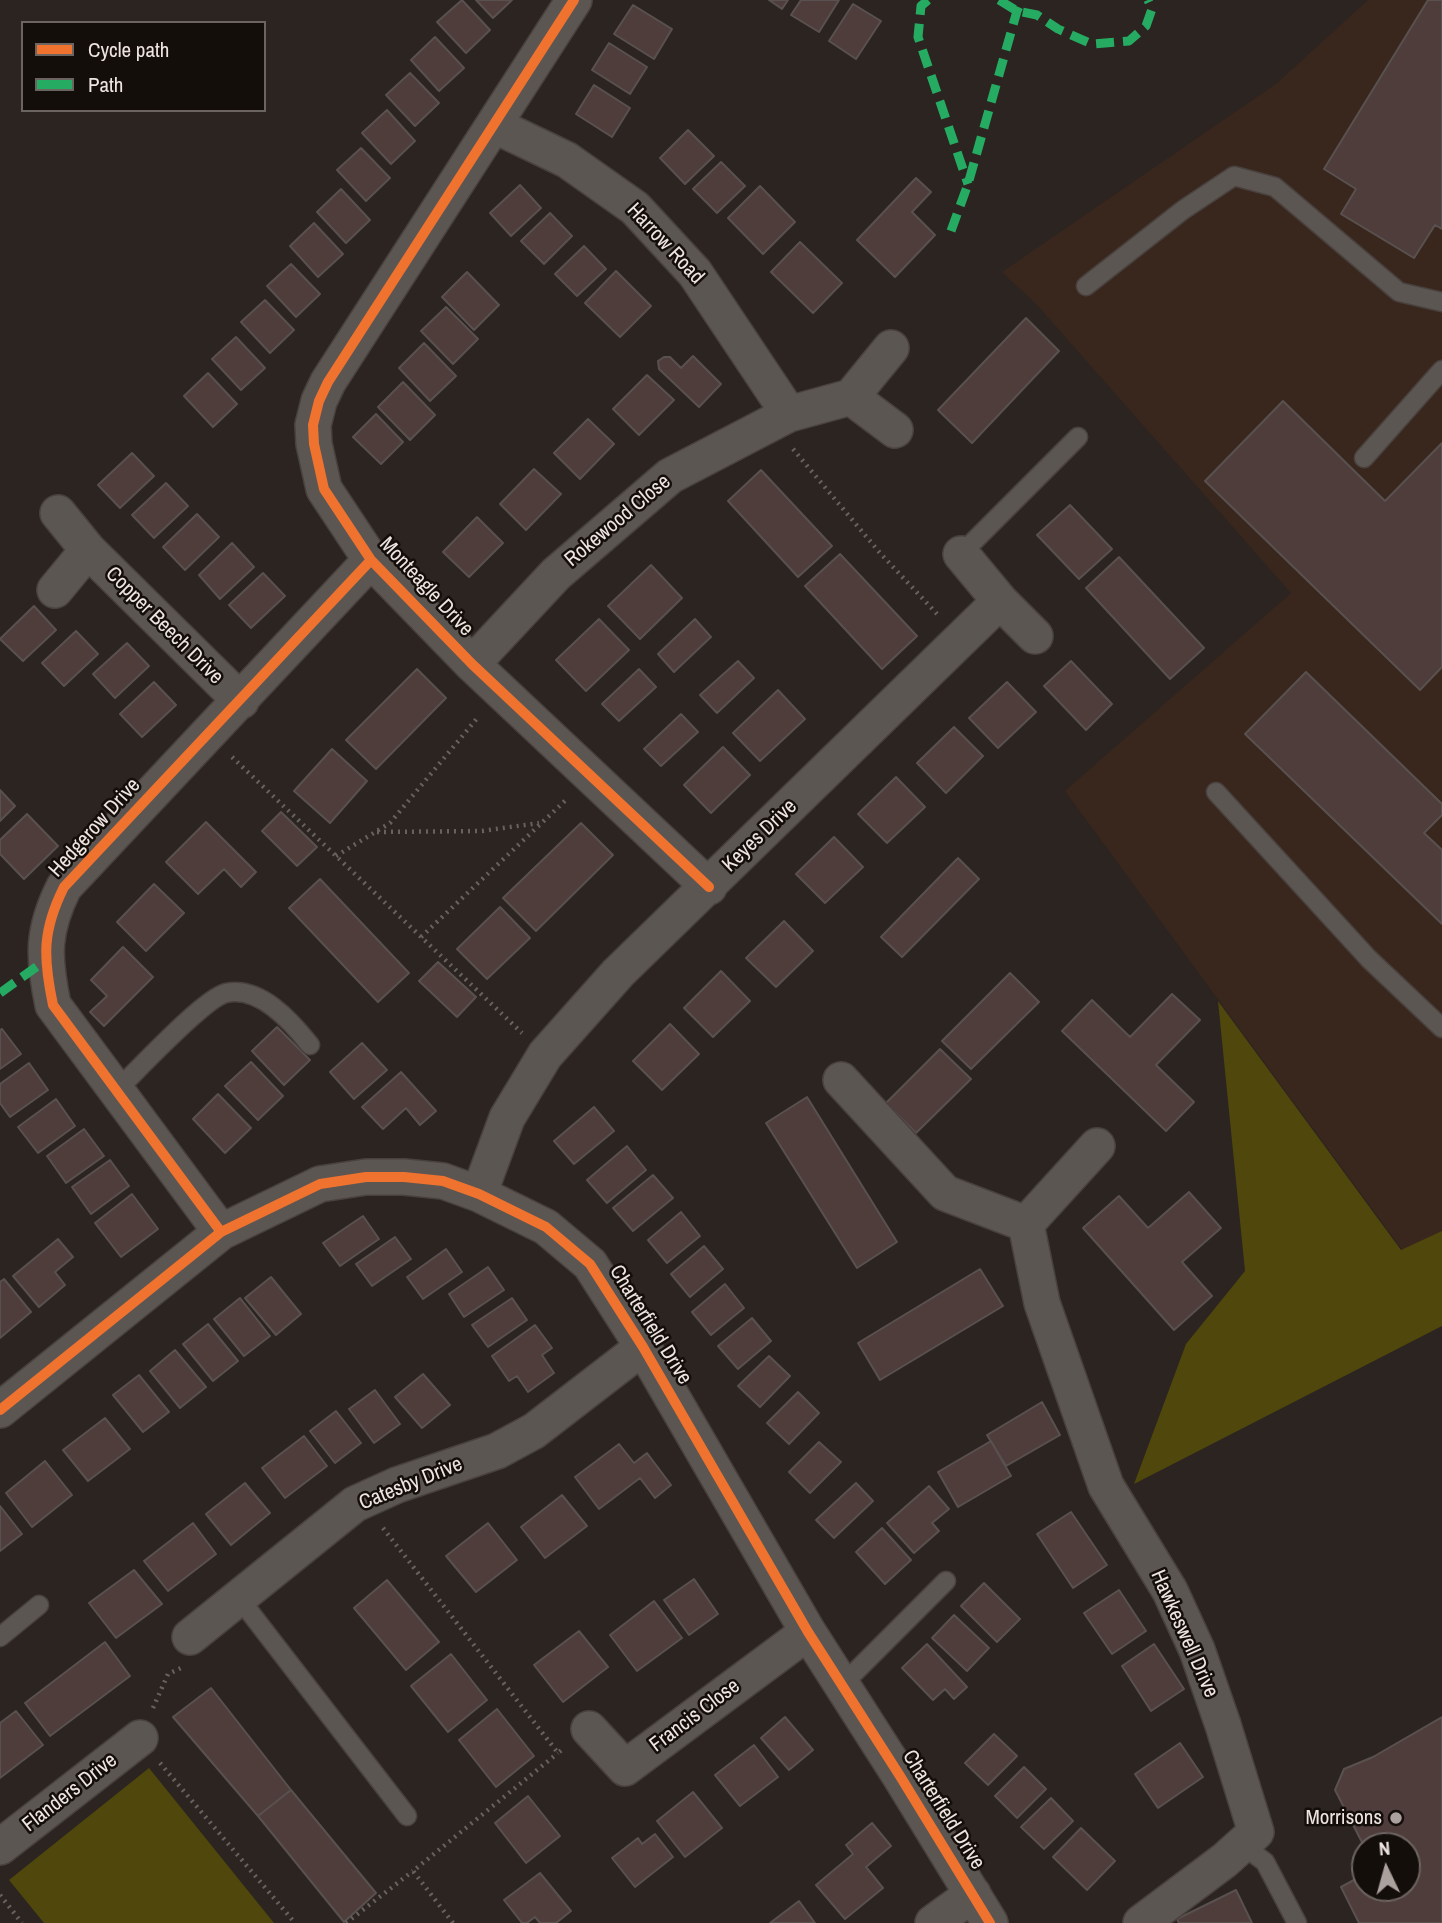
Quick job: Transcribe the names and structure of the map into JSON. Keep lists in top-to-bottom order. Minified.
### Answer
{"streets":{"street":["Harrow Road","Rokewood Close","Monteagle Drive","Copper Beech Drive","Hedgerow Drive","Keyes Drive","Charterfield Drive","Catesby Drive","Hawkeswell Drive","Francis Close","Flanders Drive"]},"crossings":[["Harrow Road","Rokewood Close"],["Harrow Road","Monteagle Drive"],["Rokewood Close","Monteagle Drive"],["Monteagle Drive","Hedgerow Drive"],["Monteagle Drive","Keyes Drive"],["Copper Beech Drive","Hedgerow Drive"],["Hedgerow Drive","Charterfield Drive"],["Keyes Drive","Charterfield Drive"],["Charterfield Drive","Catesby Drive"],["Charterfield Drive","Francis Close"]],"places":["Morrisons"],"legend":["Cycle path","Path"],"north":"top"}
